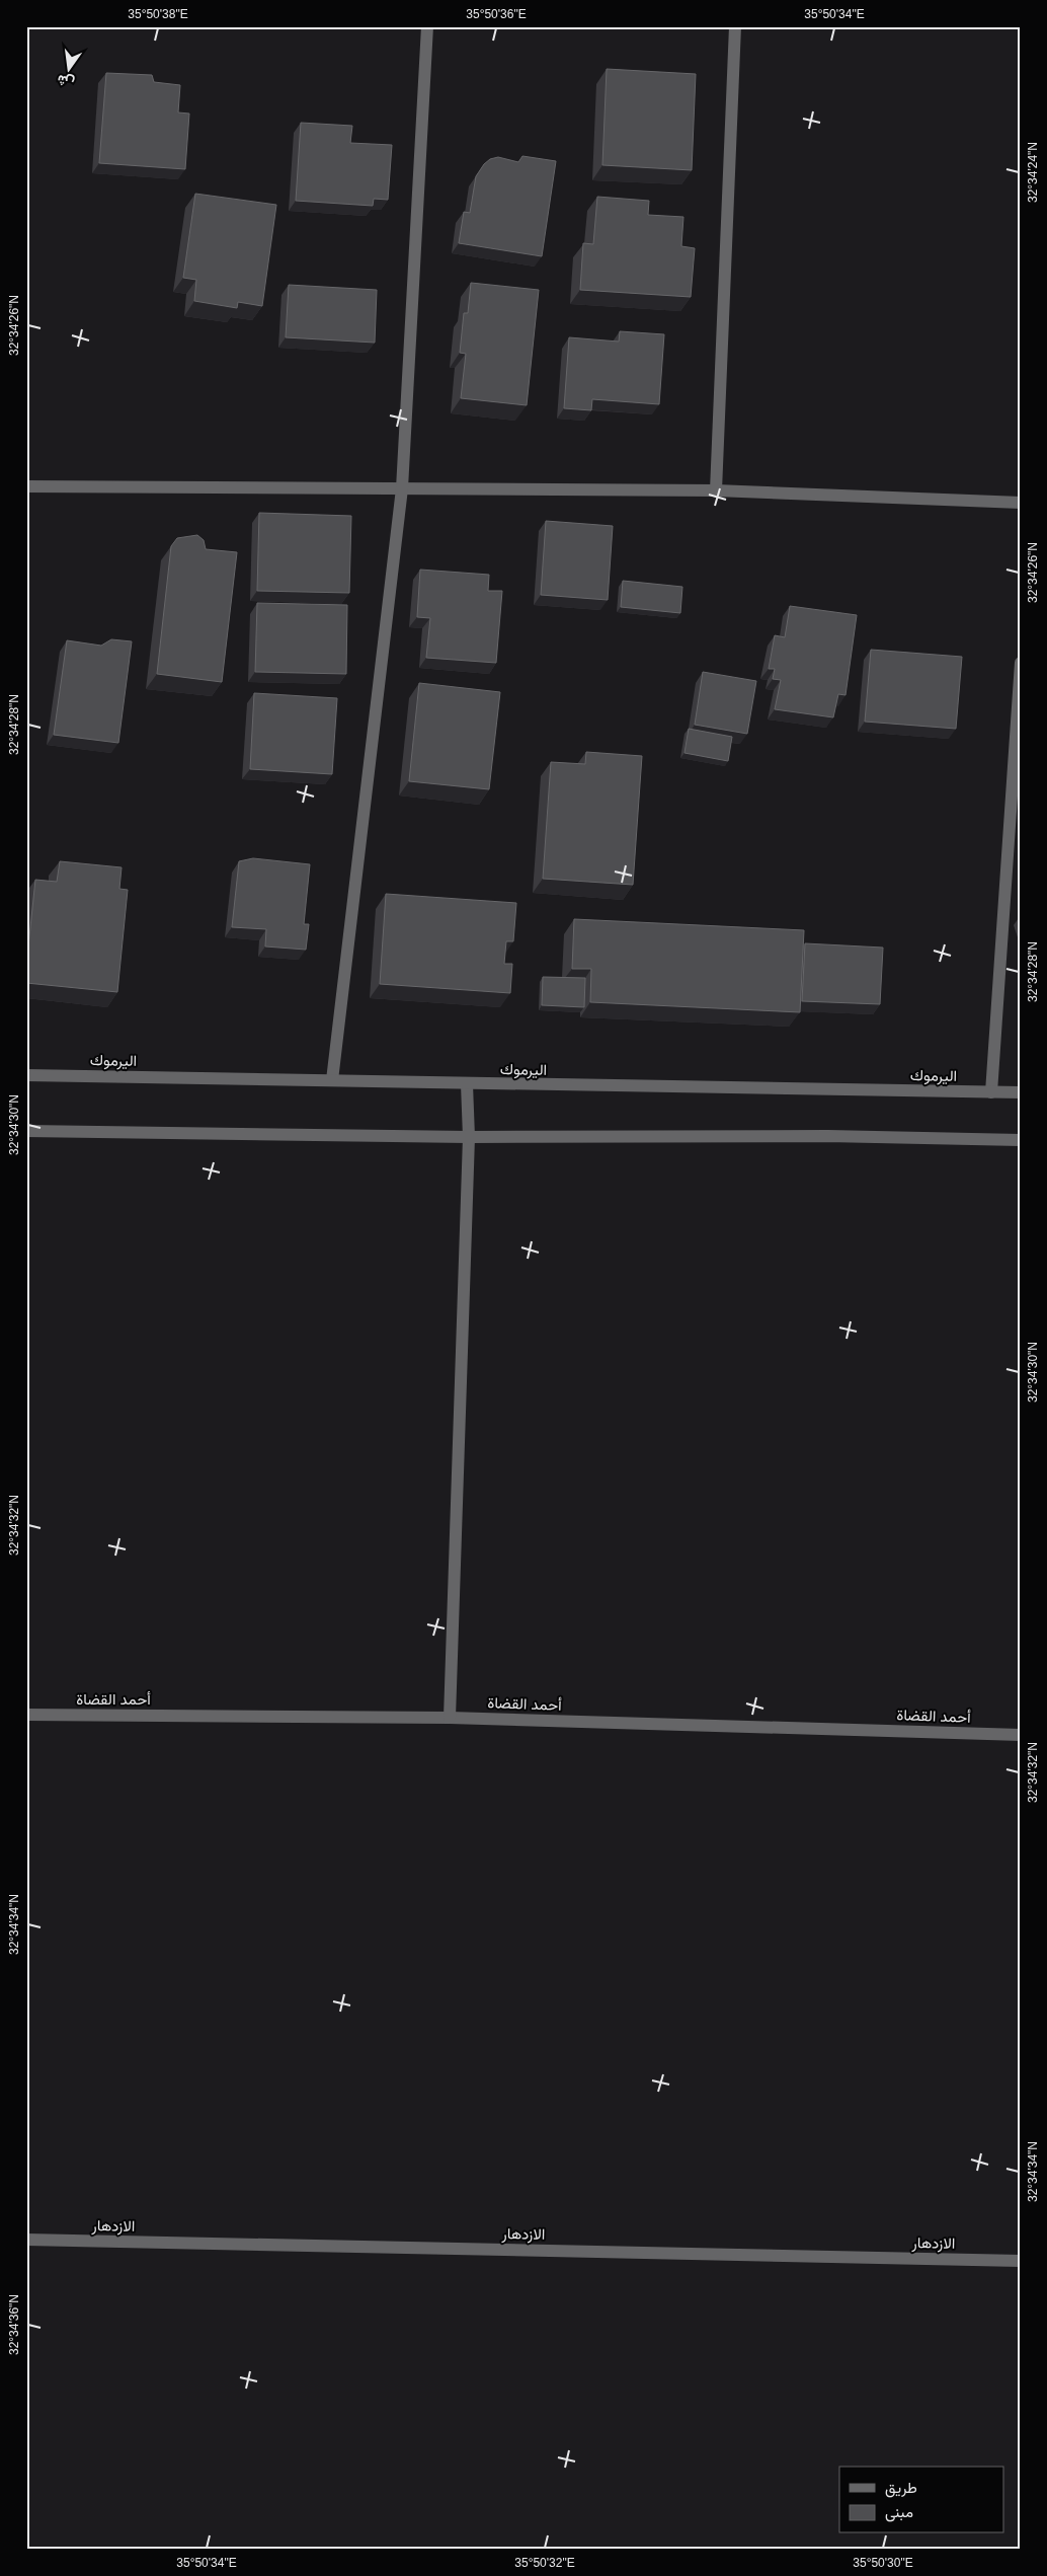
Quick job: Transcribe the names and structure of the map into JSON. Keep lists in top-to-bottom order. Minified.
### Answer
{"streets":{"street":["اليرموك","أحمد القضاة","الازدهار"]},"legend":["طريق","مبنى"],"north":"bottom","coordinates":["35°50'38\"E","35°50'36\"E","35°50'34\"E","32°34'24\"N","32°34'26\"N","32°34'28\"N","32°34'30\"N","32°34'32\"N","32°34'34\"N","32°34'36\"N","35°50'32\"E","35°50'30\"E"]}
